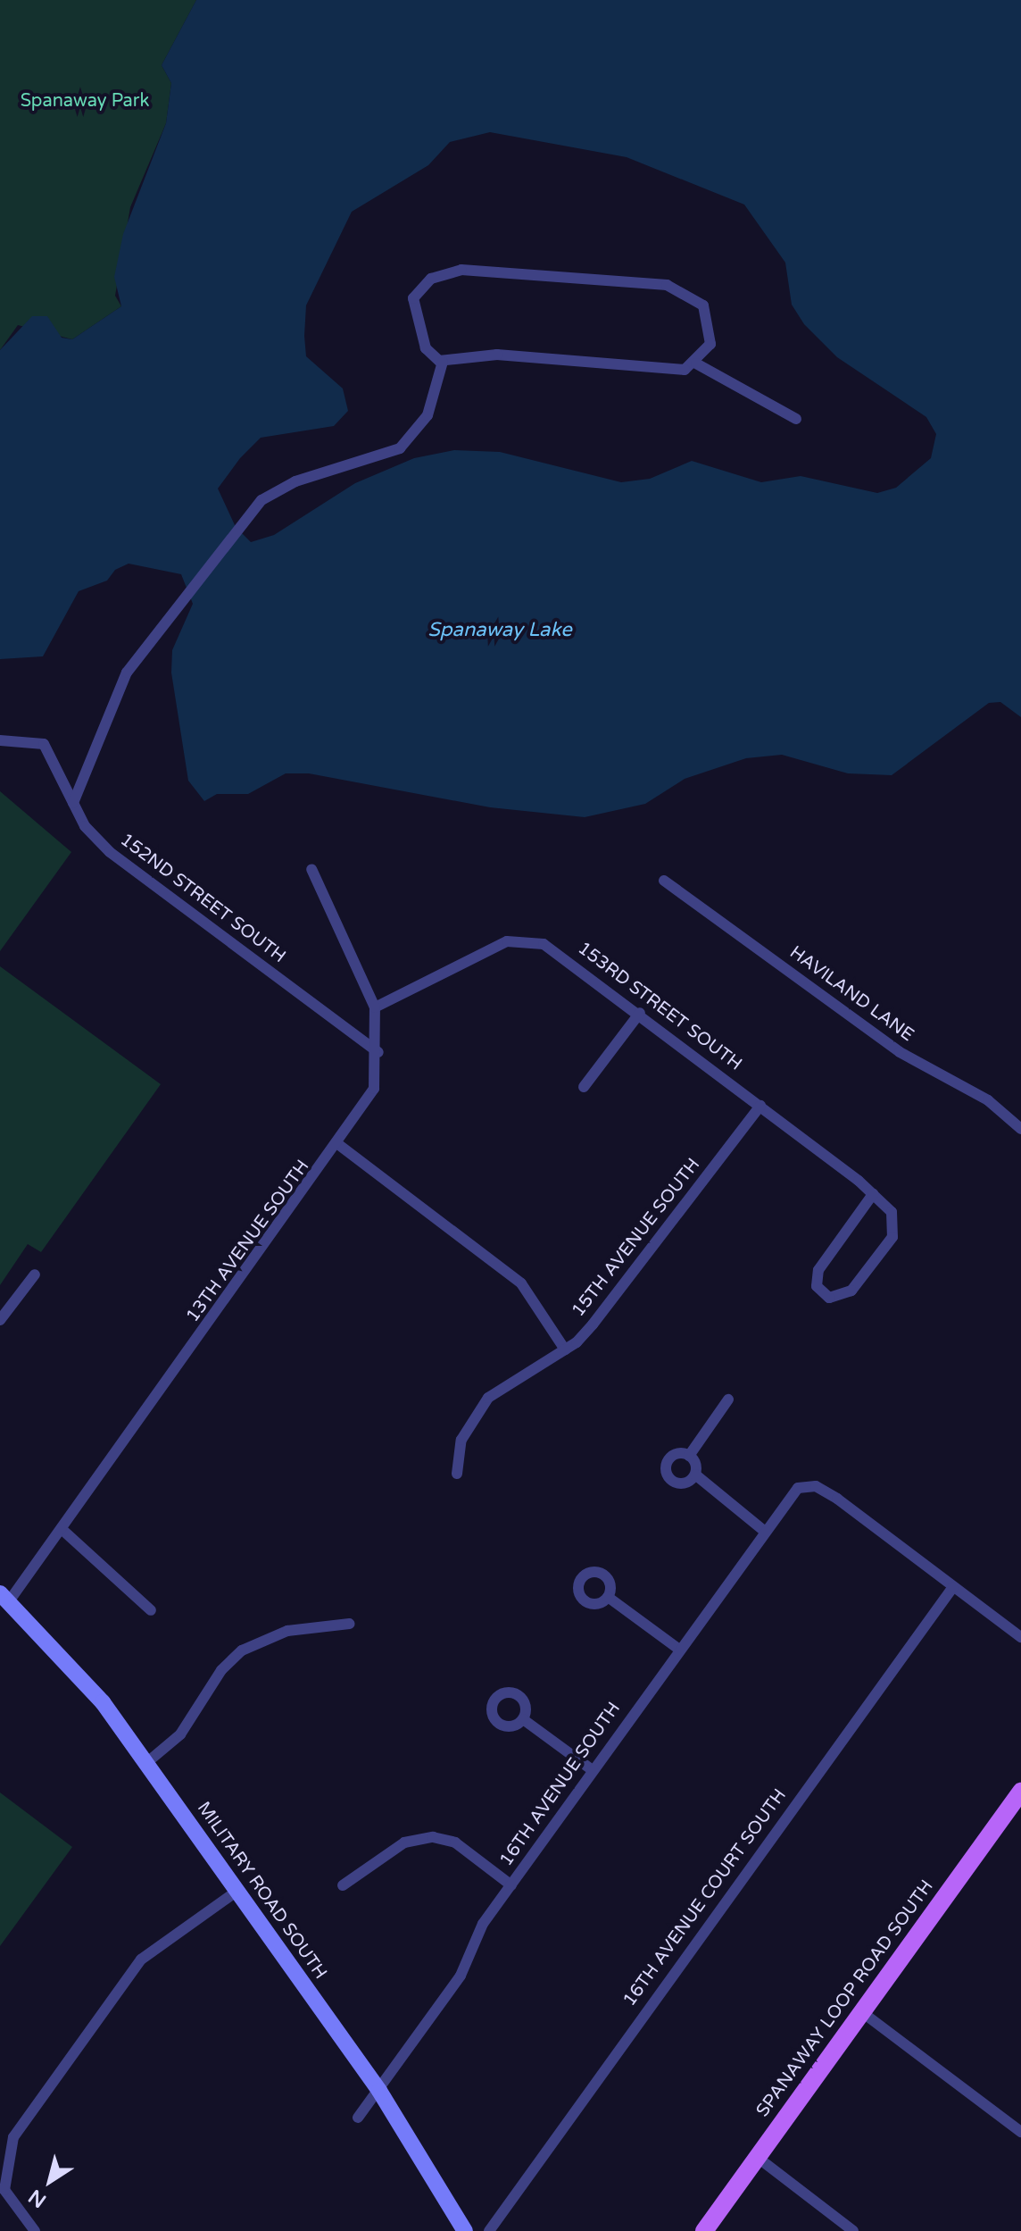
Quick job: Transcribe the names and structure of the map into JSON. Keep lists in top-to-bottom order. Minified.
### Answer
{"streets":{"main road":["MILITARY ROAD SOUTH","SPANAWAY LOOP ROAD SOUTH"],"street":["152ND STREET SOUTH","HAVILAND LANE","153RD STREET SOUTH","15TH AVENUE SOUTH","13TH AVENUE SOUTH","16TH AVENUE SOUTH","16TH AVENUE COURT SOUTH"]},"crossings":[["152ND STREET SOUTH","13TH AVENUE SOUTH"],["153RD STREET SOUTH","15TH AVENUE SOUTH"],["153RD STREET SOUTH","13TH AVENUE SOUTH"],["13TH AVENUE SOUTH","MILITARY ROAD SOUTH"],["16TH AVENUE SOUTH","MILITARY ROAD SOUTH"],["16TH AVENUE SOUTH","16TH AVENUE COURT SOUTH"]],"water":["Spanaway Lake"],"parks":["Spanaway Park"],"north":"bottom left"}
